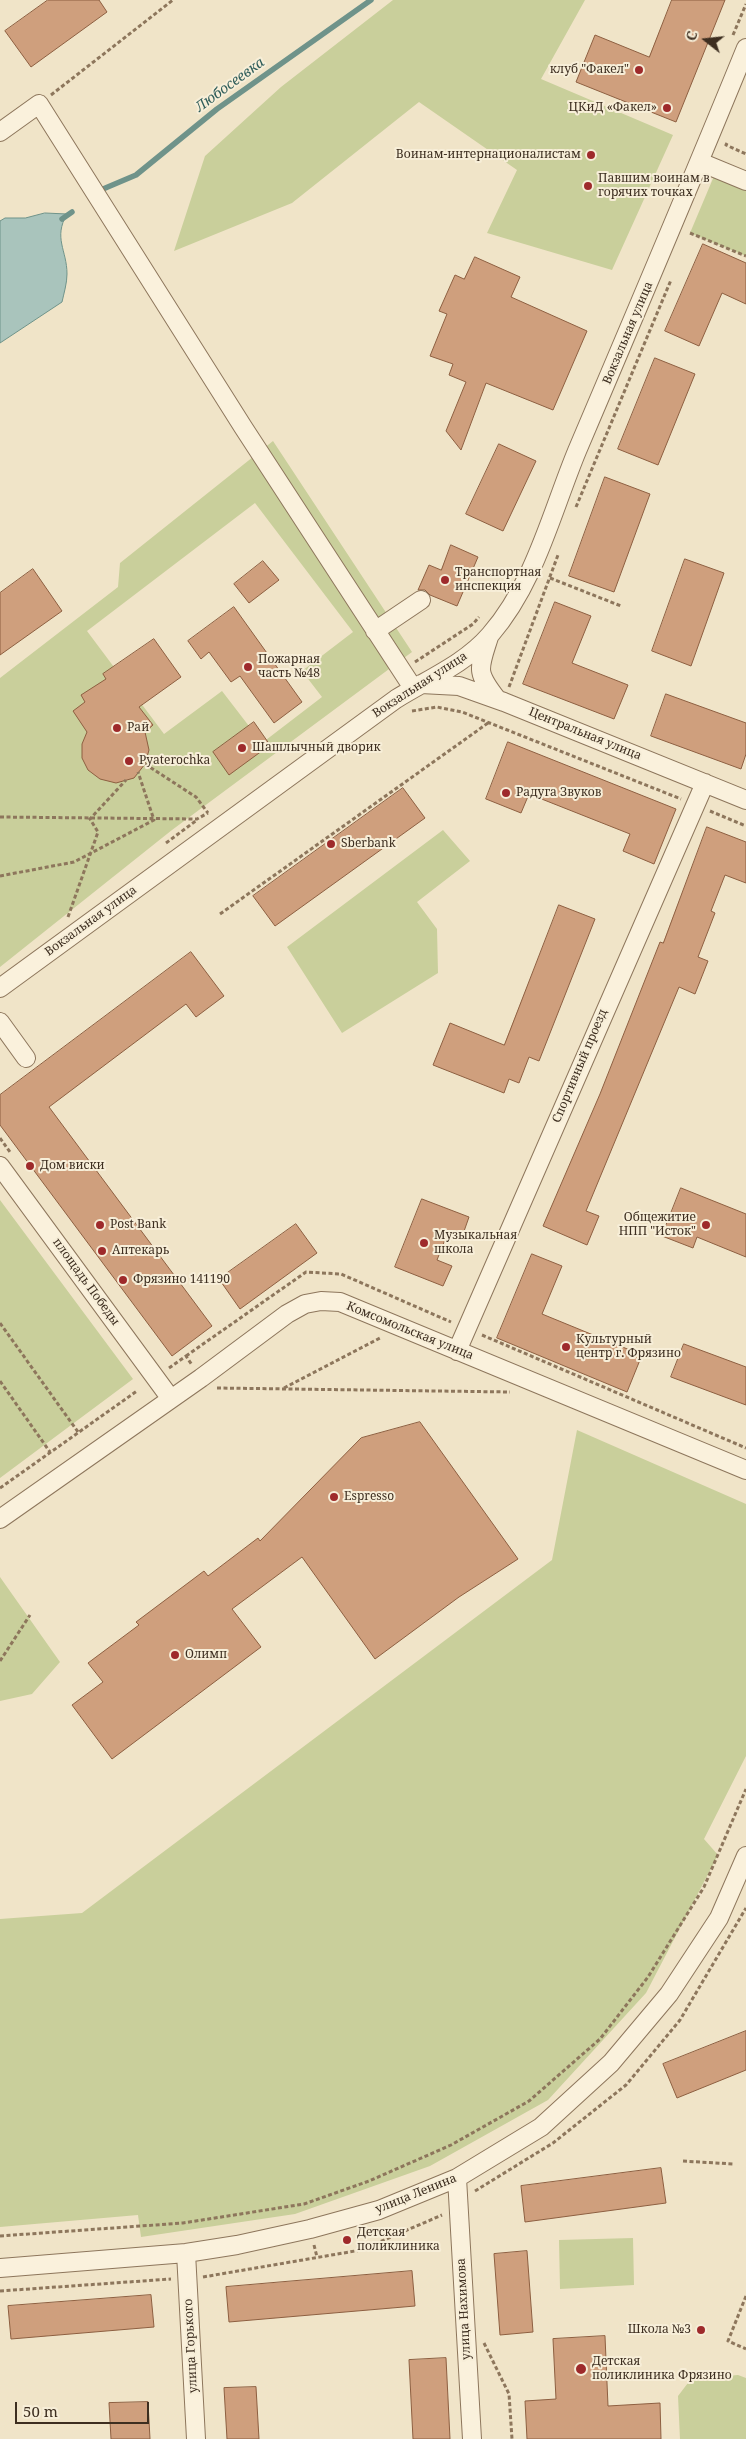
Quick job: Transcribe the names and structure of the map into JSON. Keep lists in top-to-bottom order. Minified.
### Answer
{"streets":{"street":["Вокзальная улица","Центральная улица","Спортивный проезд","площадь Победы","Комсомольская улица","улица Ленина","улица Нахимова","улица Горького"]},"crossings":[["Вокзальная улица","Центральная улица"],["Центральная улица","Спортивный проезд"],["Спортивный проезд","Комсомольская улица"],["площадь Победы","Комсомольская улица"],["улица Ленина","улица Нахимова"],["улица Ленина","улица Горького"]],"water":["Любосеевка"],"places":["клуб \"Факел\"","ЦКиД «Факел»","Воинам-интернационалистам","Павшим воинам в горячих точках","Транспортная инспекция","Пожарная часть №48","Рай","Шашлычный дворик","Pyaterochka","Радуга Звуков","Sberbank","Дом виски","Post Bank","Общежитие НПП \"Исток\"","Музыкальная школа","Аптекарь","Фрязино 141190","Культурный центр г. Фрязино","Espresso","Олимп","Детская поликлиника","Школа №3","Детская поликлиника Фрязино"],"scale_bar":"50 m","north":"left"}
